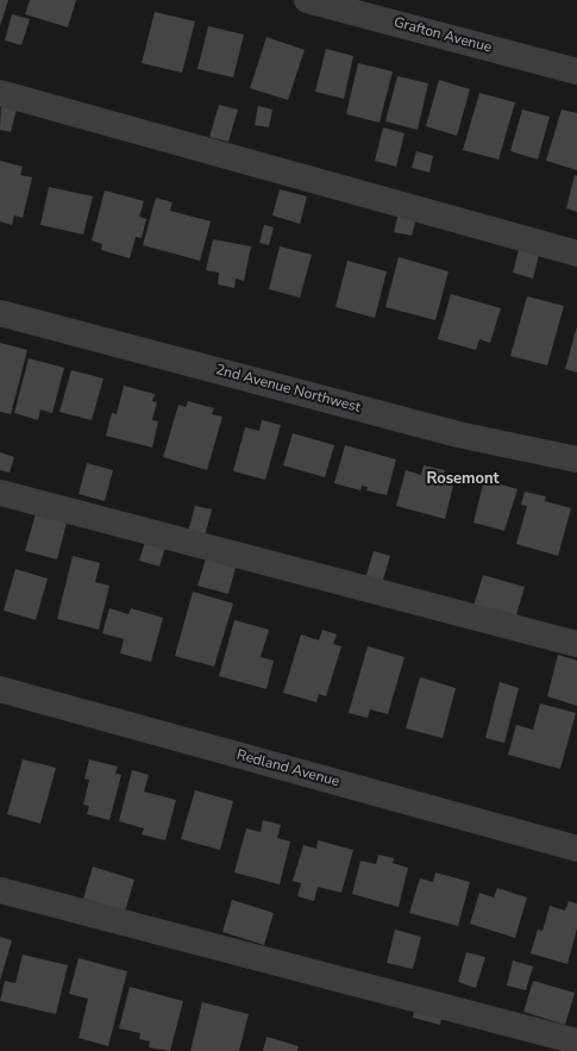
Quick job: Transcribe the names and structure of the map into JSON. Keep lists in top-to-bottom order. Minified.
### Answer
{"streets":{"street":["Grafton Avenue","2nd Avenue Northwest","Redland Avenue"]},"districts":["Rosemont"]}
